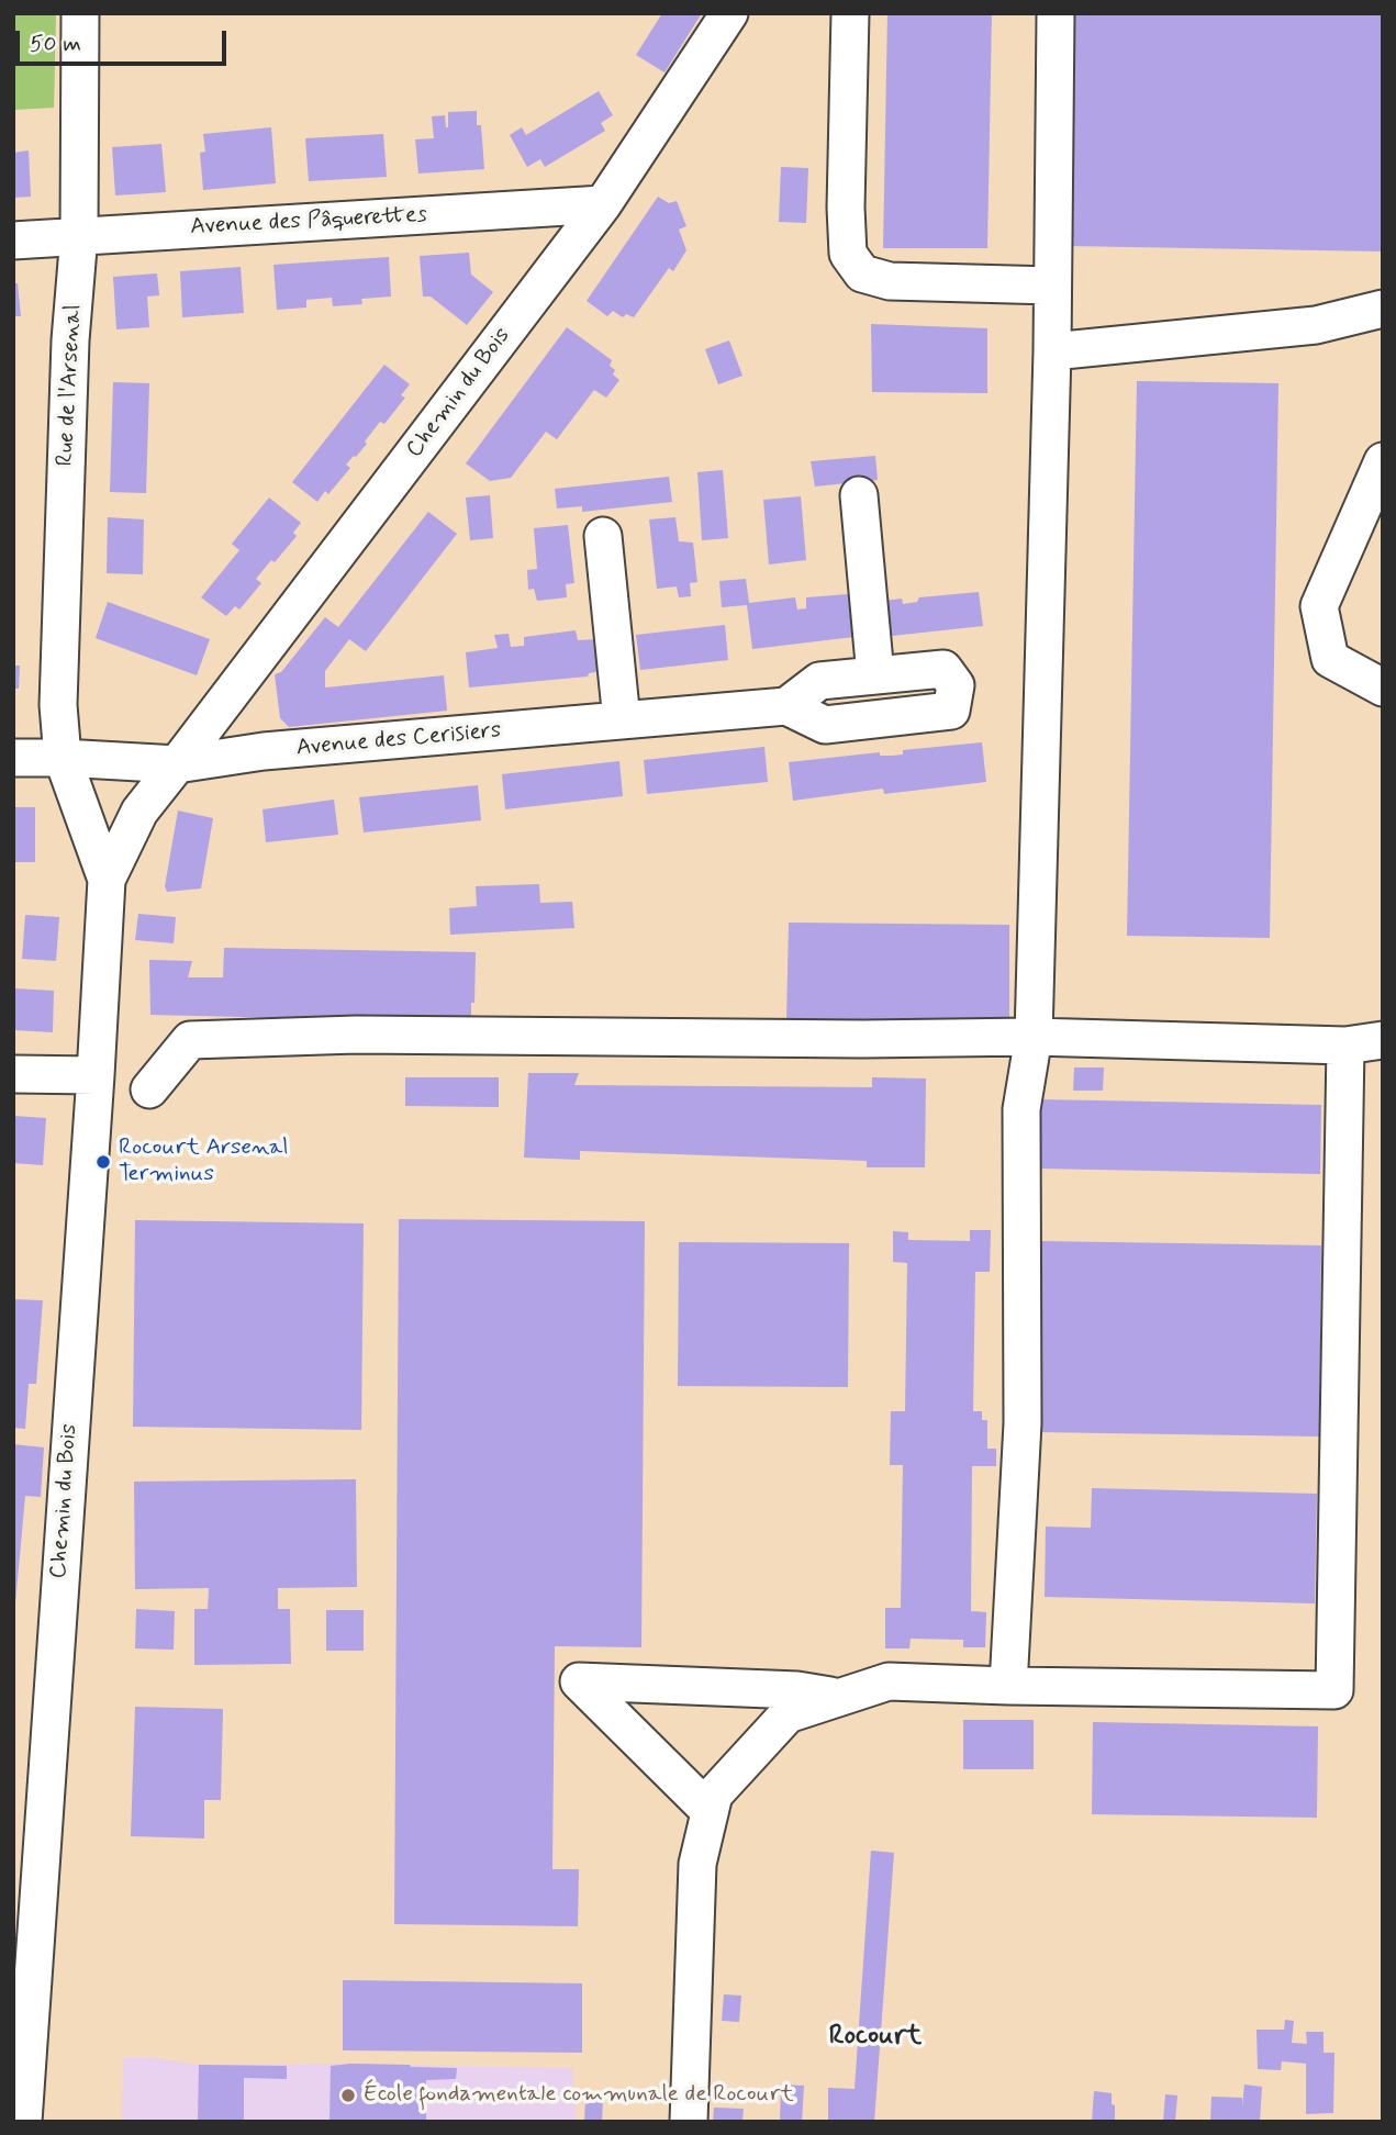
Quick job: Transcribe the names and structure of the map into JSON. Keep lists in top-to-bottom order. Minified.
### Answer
{"streets":{"street":["Avenue des Pâquerettes","Rue de l'Arsenal","Chemin du Bois","Avenue des Cerisiers"]},"crossings":[["Avenue des Pâquerettes","Rue de l'Arsenal"],["Avenue des Pâquerettes","Chemin du Bois"],["Rue de l'Arsenal","Chemin du Bois"],["Chemin du Bois","Avenue des Cerisiers"]],"districts":["Rocourt"],"places":["Rocourt Arsenal Terminus","École fondamentale communale de Rocourt"],"scale_bar":"50 m"}
